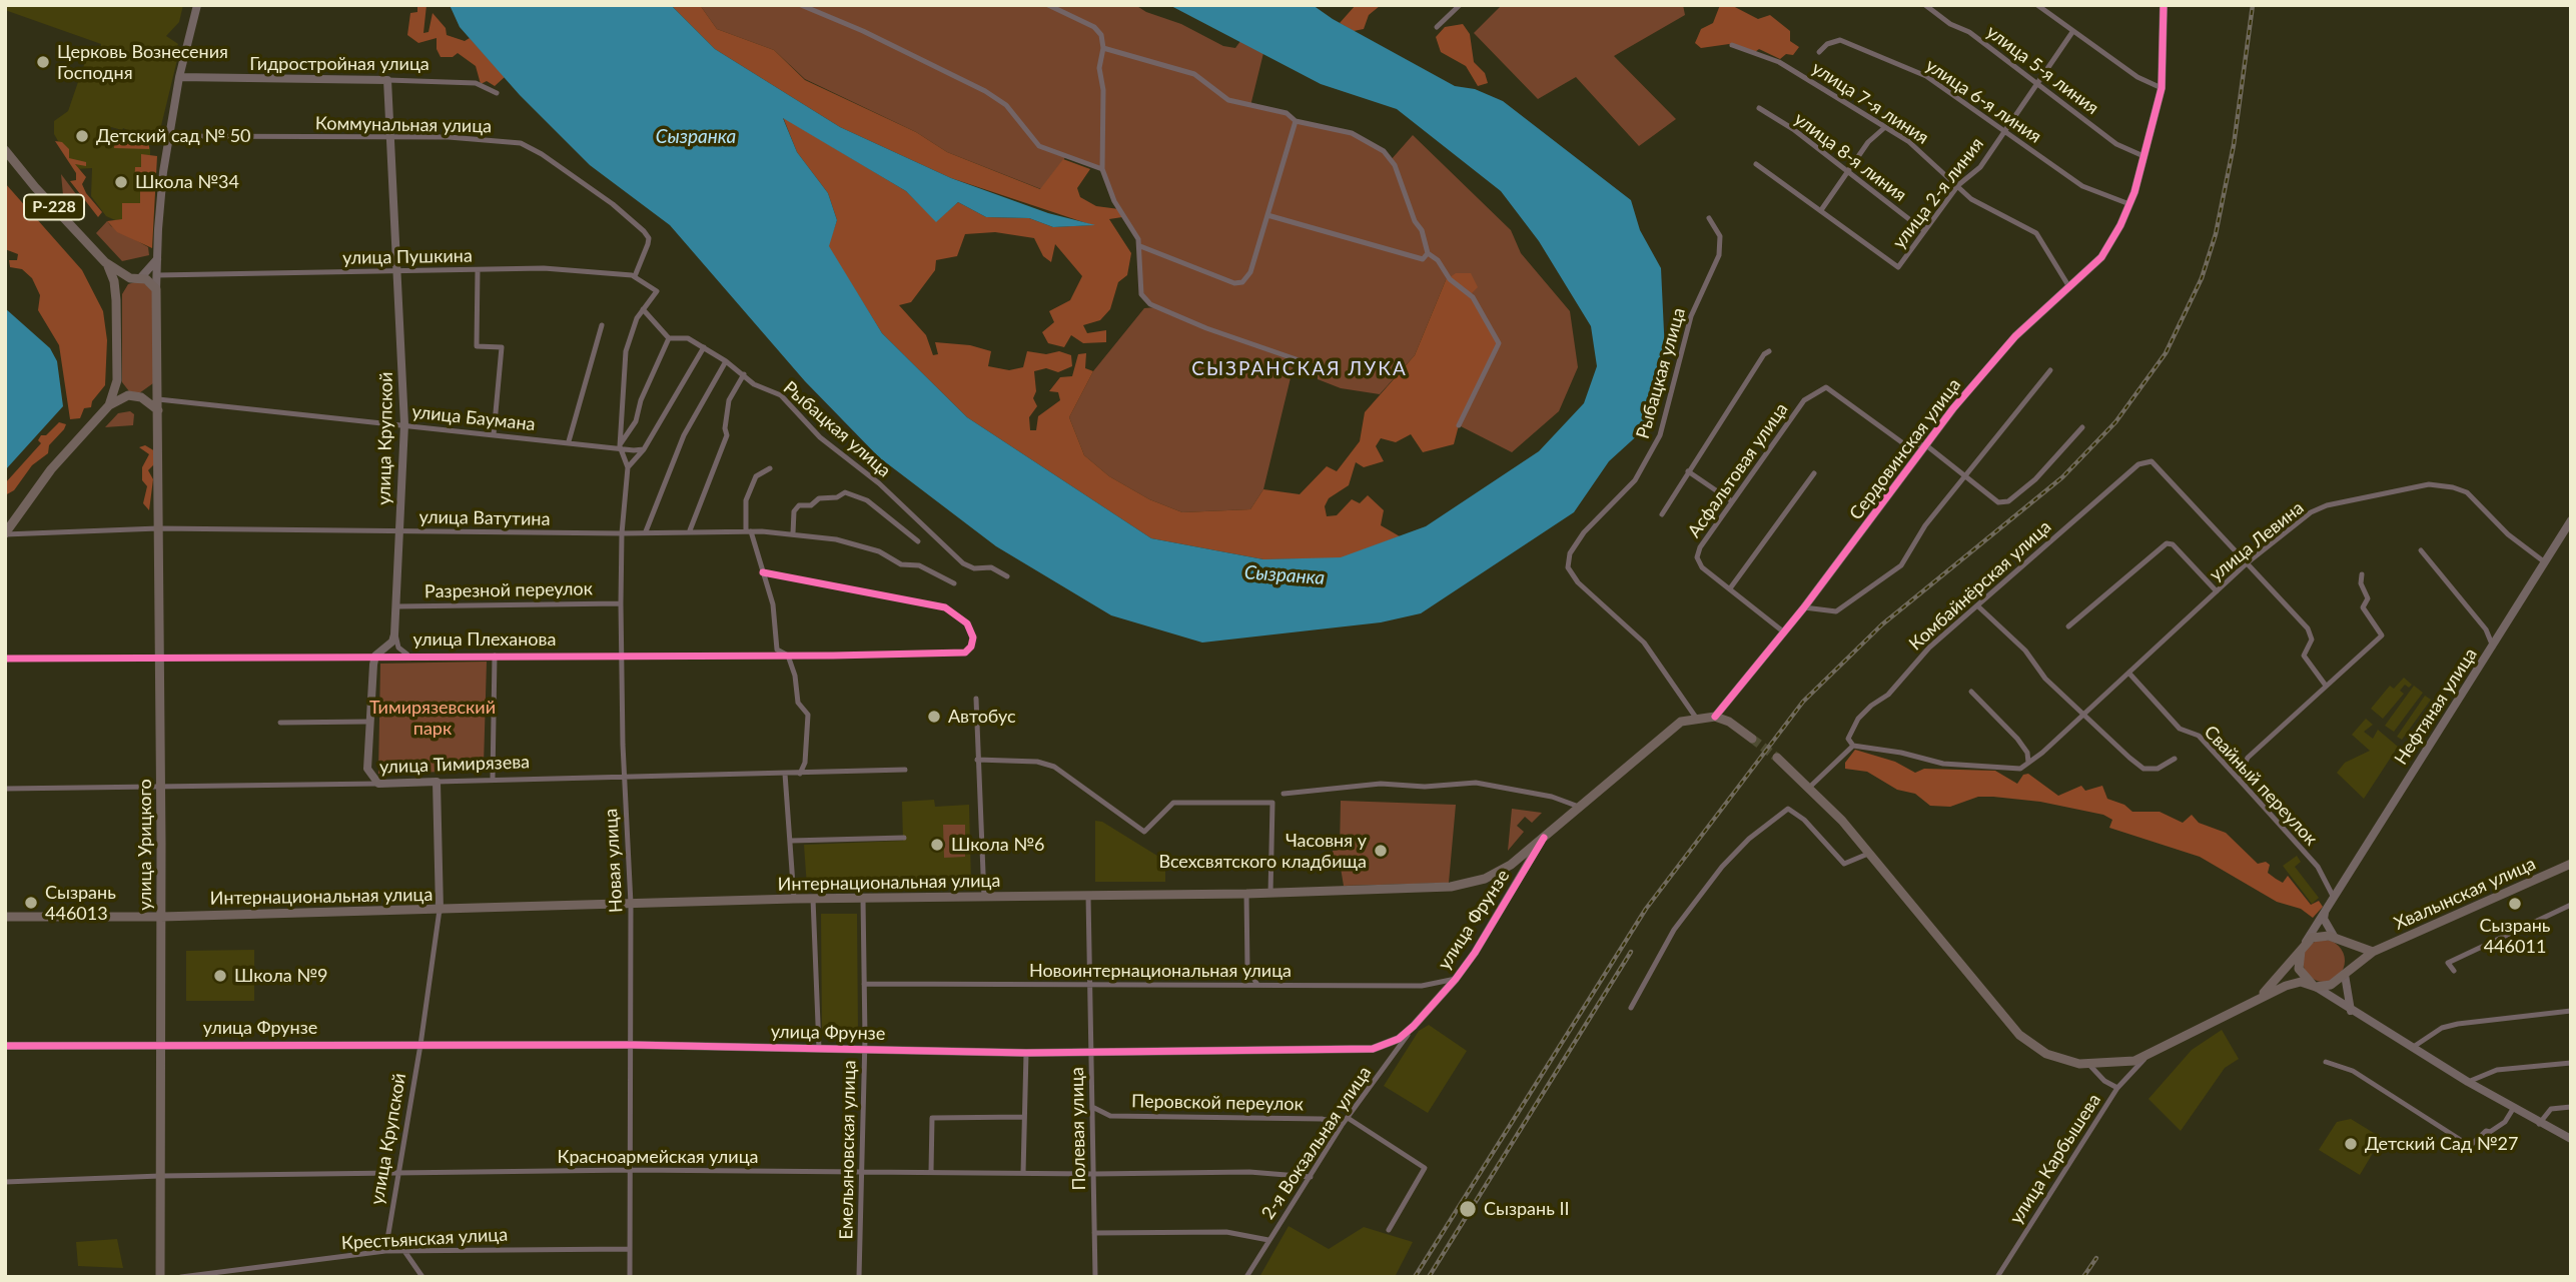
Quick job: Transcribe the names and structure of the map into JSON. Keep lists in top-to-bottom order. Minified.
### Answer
{"streets":{"main road":["Р-228","улица Урицкого","Интернациональная улица","Хвалынская улица"],"street":["Гидростройная улица","улица 5-я линия","улица 6-я линия","улица 7-я линия","Коммунальная улица","улица 8-я линия","улица 2-я линия","улица Пушкина","Рыбацкая улица","улица Баумана","улица Крупской","Сердовинская улица","Асфальтовая улица","улица Ватутина","улица Левина","Комбайнёрская улица","Разрезной переулок","улица Плеханова","Нефтяная улица","улица Тимирязева","Свайный переулок","Новая улица","улица Фрунзе","Новоинтернациональная улица","Перовской переулок","Полевая улица","2-я Вокзальная улица","Емельяновская улица","Красноармейская улица","улица Карбышева","Крестьянская улица"]},"crossings":[["Гидростройная улица","улица Крупской"],["улица 5-я линия","улица 2-я линия"],["улица 5-я линия","Сердовинская улица"],["улица 6-я линия","улица 2-я линия"],["улица 6-я линия","Сердовинская улица"],["улица 7-я линия","улица 2-я линия"],["улица 7-я линия","Сердовинская улица"],["Коммунальная улица","улица Пушкина"],["Коммунальная улица","улица Крупской"],["улица 8-я линия","улица 2-я линия"],["улица Пушкина","улица Крупской"],["Рыбацкая улица","Интернациональная улица"],["улица Баумана","улица Крупской"],["улица Баумана","улица Урицкого"],["улица Баумана","Новая улица"],["улица Крупской","улица Ватутина"],["улица Крупской","Разрезной переулок"],["улица Крупской","улица Тимирязева"],["улица Крупской","Интернациональная улица"],["улица Крупской","улица Фрунзе"],["улица Крупской","Красноармейская улица"],["улица Крупской","Крестьянская улица"],["Сердовинская улица","Асфальтовая улица"],["Сердовинская улица","Интернациональная улица"],["улица Ватутина","улица Урицкого"],["улица Ватутина","Новая улица"],["улица Левина","Комбайнёрская улица"],["улица Левина","Нефтяная улица"],["улица Левина","Свайный переулок"],["Разрезной переулок","Новая улица"],["улица Плеханова","улица Урицкого"],["улица Плеханова","Новая улица"],["Нефтяная улица","Свайный переулок"],["Нефтяная улица","Хвалынская улица"],["улица Тимирязева","улица Урицкого"],["улица Тимирязева","Новая улица"],["улица Урицкого","Интернациональная улица"],["улица Урицкого","улица Фрунзе"],["улица Урицкого","Красноармейская улица"],["Новая улица","Интернациональная улица"],["Новая улица","улица Фрунзе"],["Новая улица","Красноармейская улица"],["Новая улица","Крестьянская улица"],["Интернациональная улица","улица Фрунзе"],["Интернациональная улица","Полевая улица"],["Интернациональная улица","Емельяновская улица"],["улица Фрунзе","Новоинтернациональная улица"],["улица Фрунзе","Полевая улица"],["улица Фрунзе","2-я Вокзальная улица"],["улица Фрунзе","Емельяновская улица"],["Новоинтернациональная улица","Полевая улица"],["Новоинтернациональная улица","Емельяновская улица"],["Перовской переулок","Полевая улица"],["Перовской переулок","2-я Вокзальная улица"],["Полевая улица","Красноармейская улица"],["2-я Вокзальная улица","Красноармейская улица"],["Емельяновская улица","Красноармейская улица"]],"districts":["СЫЗРАНСКАЯ ЛУКА"],"water":["Сызранка"],"parks":["Тимирязевский парк"],"places":["Церковь Вознесения Господня","Детский сад № 50","Школа №34","Автобус","Школа №6","Часовня у Всехсвятского кладбища","Сызрань 446013","Сызрань 446011","Школа №9","Детский Сад №27","Сызрань II"]}
